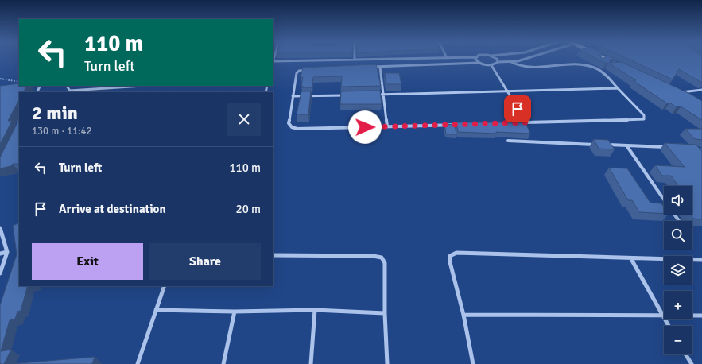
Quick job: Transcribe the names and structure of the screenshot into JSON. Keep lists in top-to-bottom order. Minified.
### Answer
{"page":{"turn":["110 m","Turn left"],"heading":["2 min","130 m · 11:42"],"list":[{"name":"Turn left","value":"110 m"},{"name":"Arrive at destination","value":"20 m"}],"map_buttons":["+","−"],"buttons":["Exit","Share"]}}
